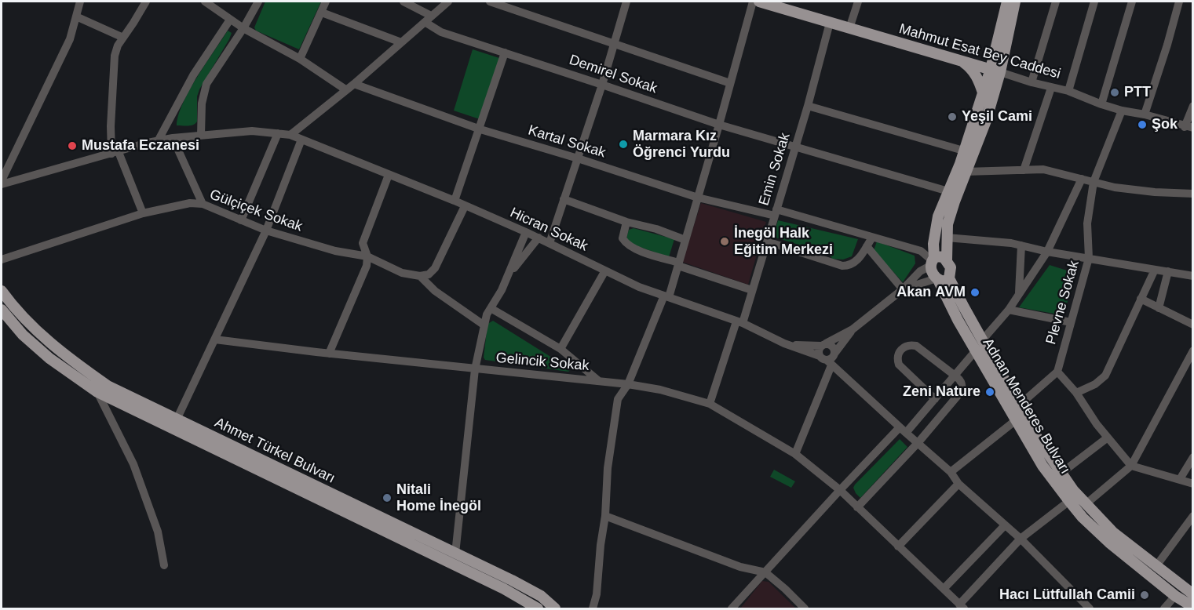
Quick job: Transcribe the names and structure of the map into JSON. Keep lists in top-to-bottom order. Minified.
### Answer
{"streets":{"main road":["Mahmut Esat Bey Caddesi","Adnan Menderes Bulvarı","Ahmet Türkel Bulvarı"],"street":["Demirel Sokak","Kartal Sokak","Emin Sokak","Gülçiçek Sokak","Hicran Sokak","Plevne Sokak","Gelincik Sokak"]},"crossings":[["Mahmut Esat Bey Caddesi","Emin Sokak"],["Mahmut Esat Bey Caddesi","Plevne Sokak"],["Demirel Sokak","Emin Sokak"],["Kartal Sokak","Emin Sokak"],["Kartal Sokak","Adnan Menderes Bulvarı"],["Emin Sokak","Hicran Sokak"],["Emin Sokak","Gelincik Sokak"]],"places":["PTT","Yeşil Cami","Şok","Marmara Kız Öğrenci Yurdu","Mustafa Eczanesi","İnegöl Halk Eğitim Merkezi","Akan AVM","Zeni Nature","Nitali Home İnegöl","Hacı Lütfullah Camii"]}
